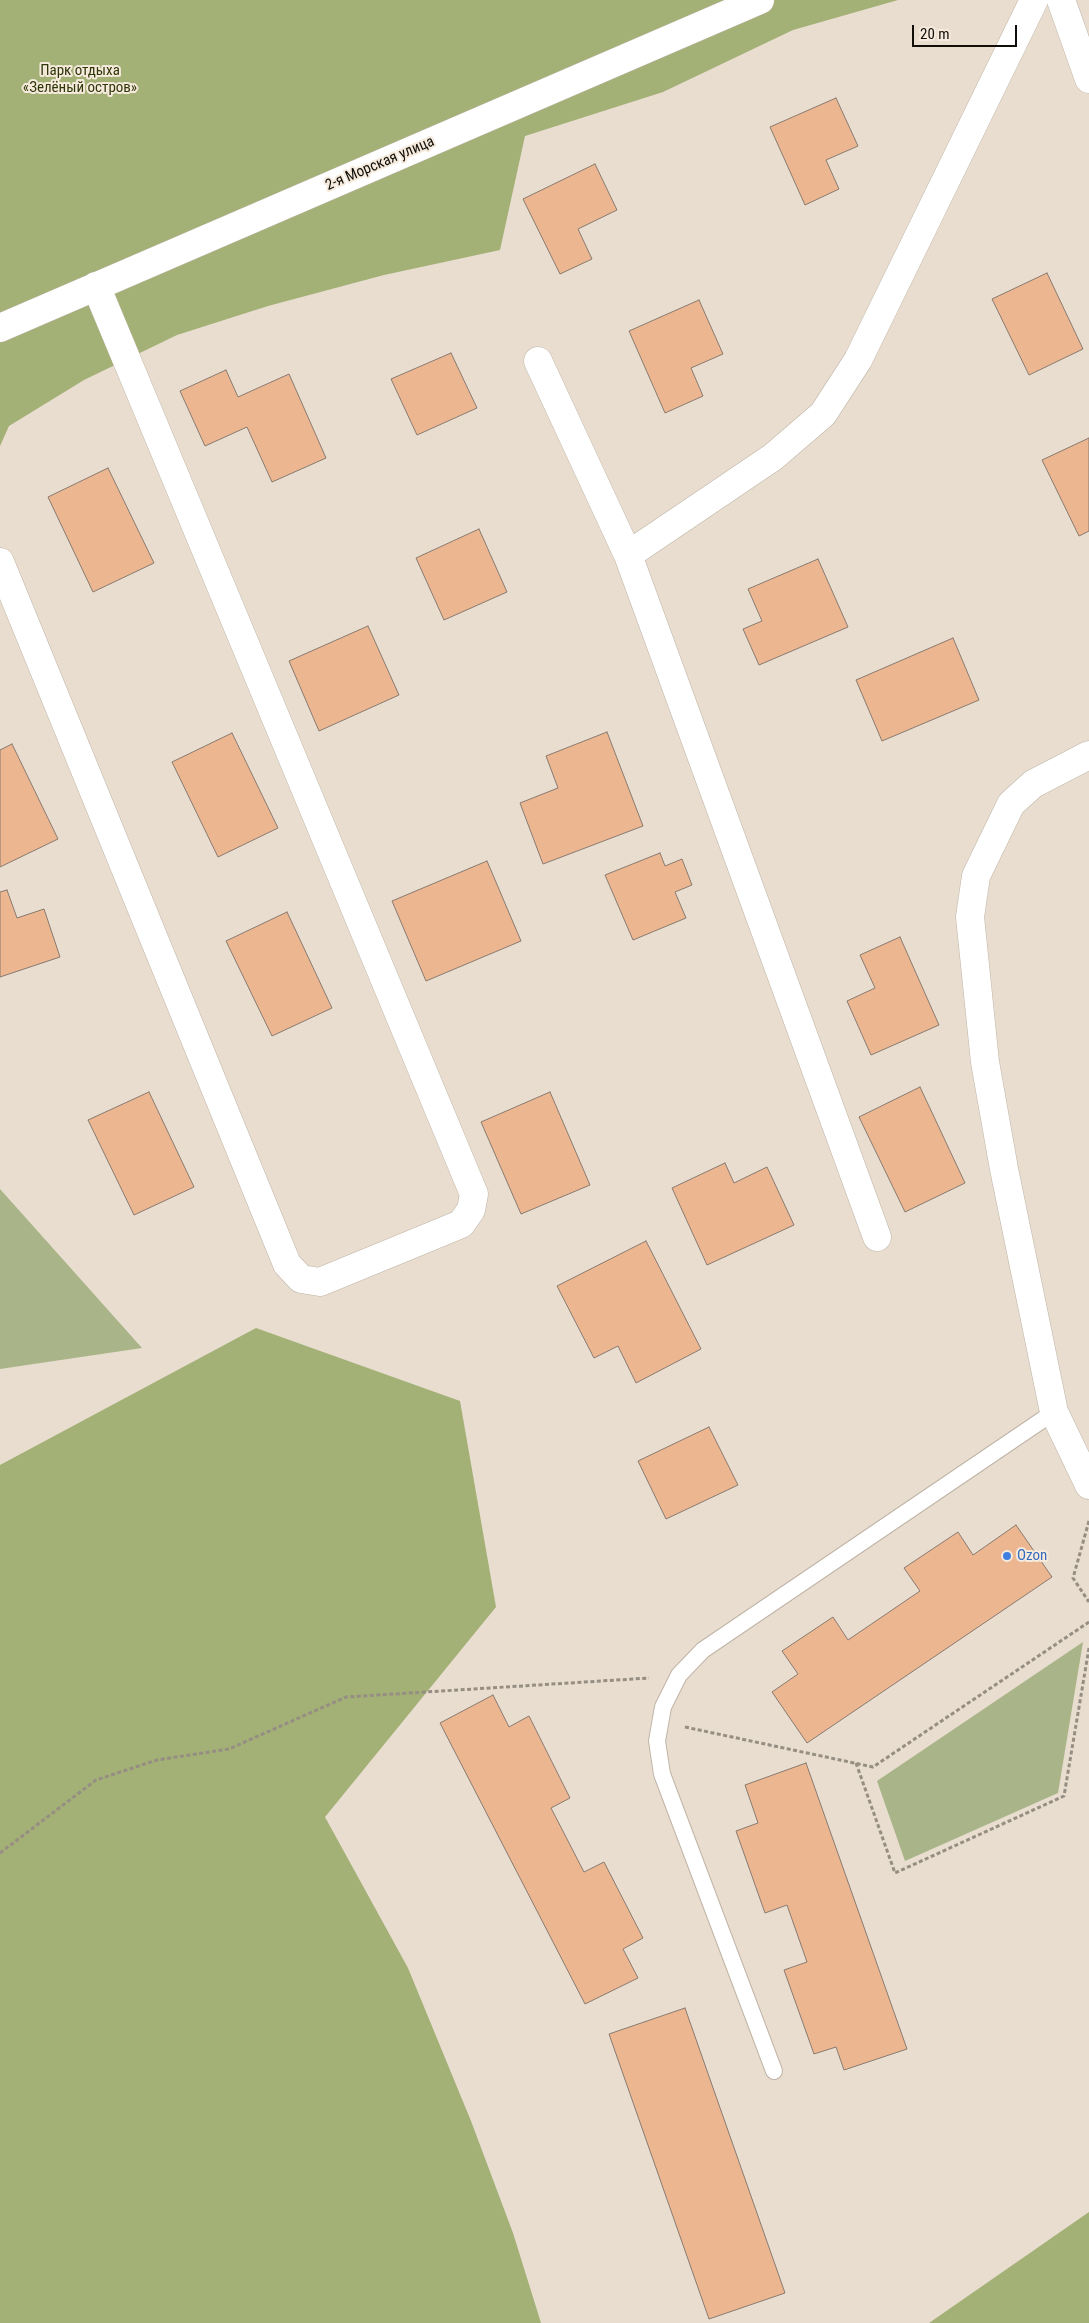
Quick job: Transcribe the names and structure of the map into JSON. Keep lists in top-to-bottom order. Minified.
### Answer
{"streets":{"street":["2-я Морская улица"]},"parks":["Парк отдыха «Зелёный остров»"],"places":["Ozon"],"scale_bar":"20 m"}
